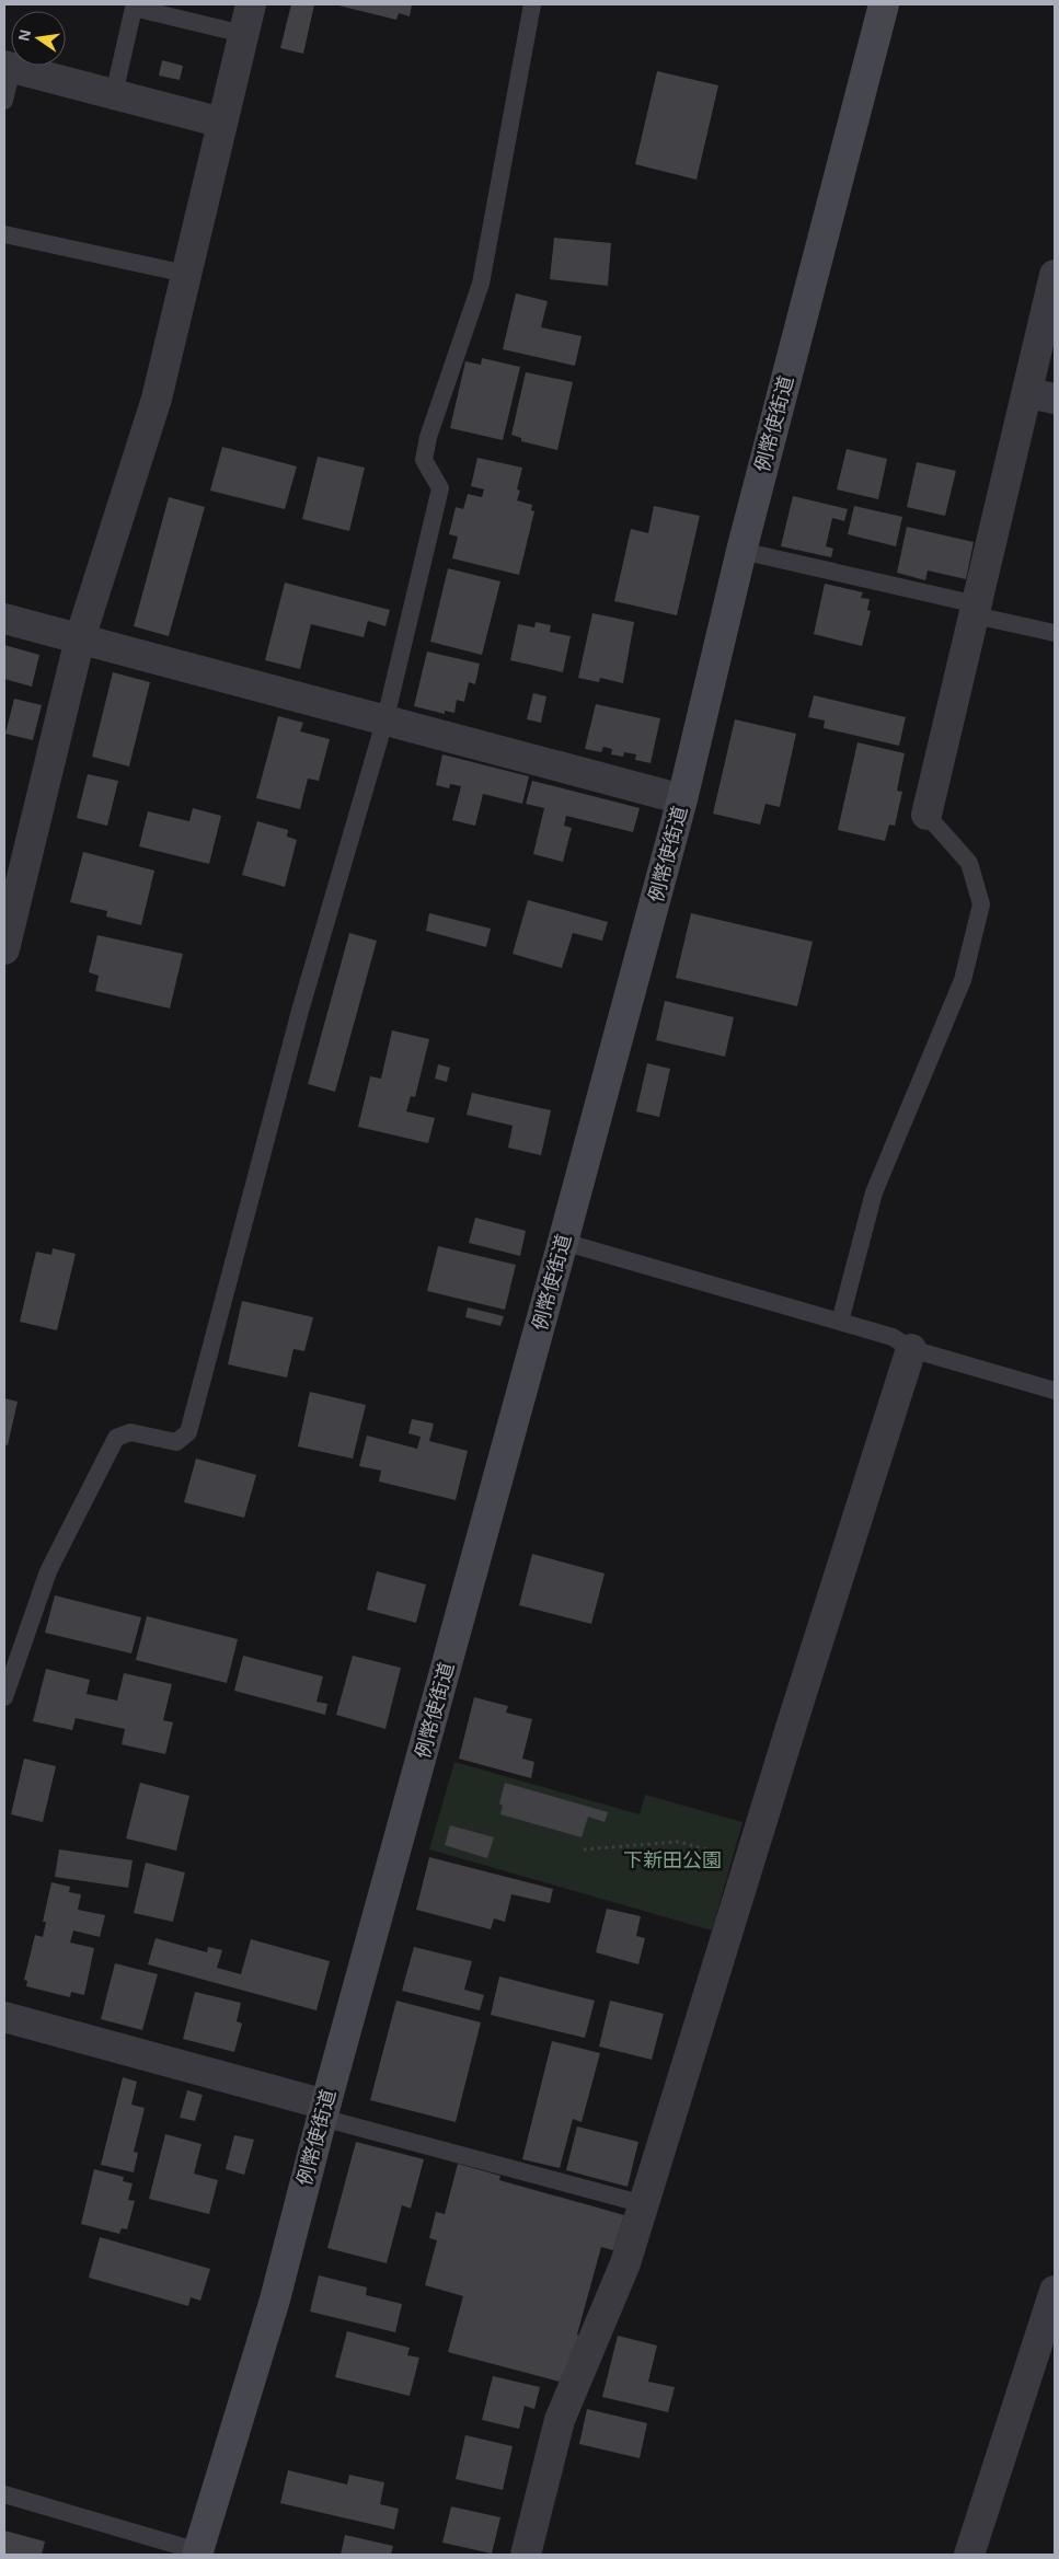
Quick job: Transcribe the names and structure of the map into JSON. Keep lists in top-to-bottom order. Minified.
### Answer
{"streets":{"main road":["例幣使街道"]},"parks":["下新田公園"],"north":"left"}
